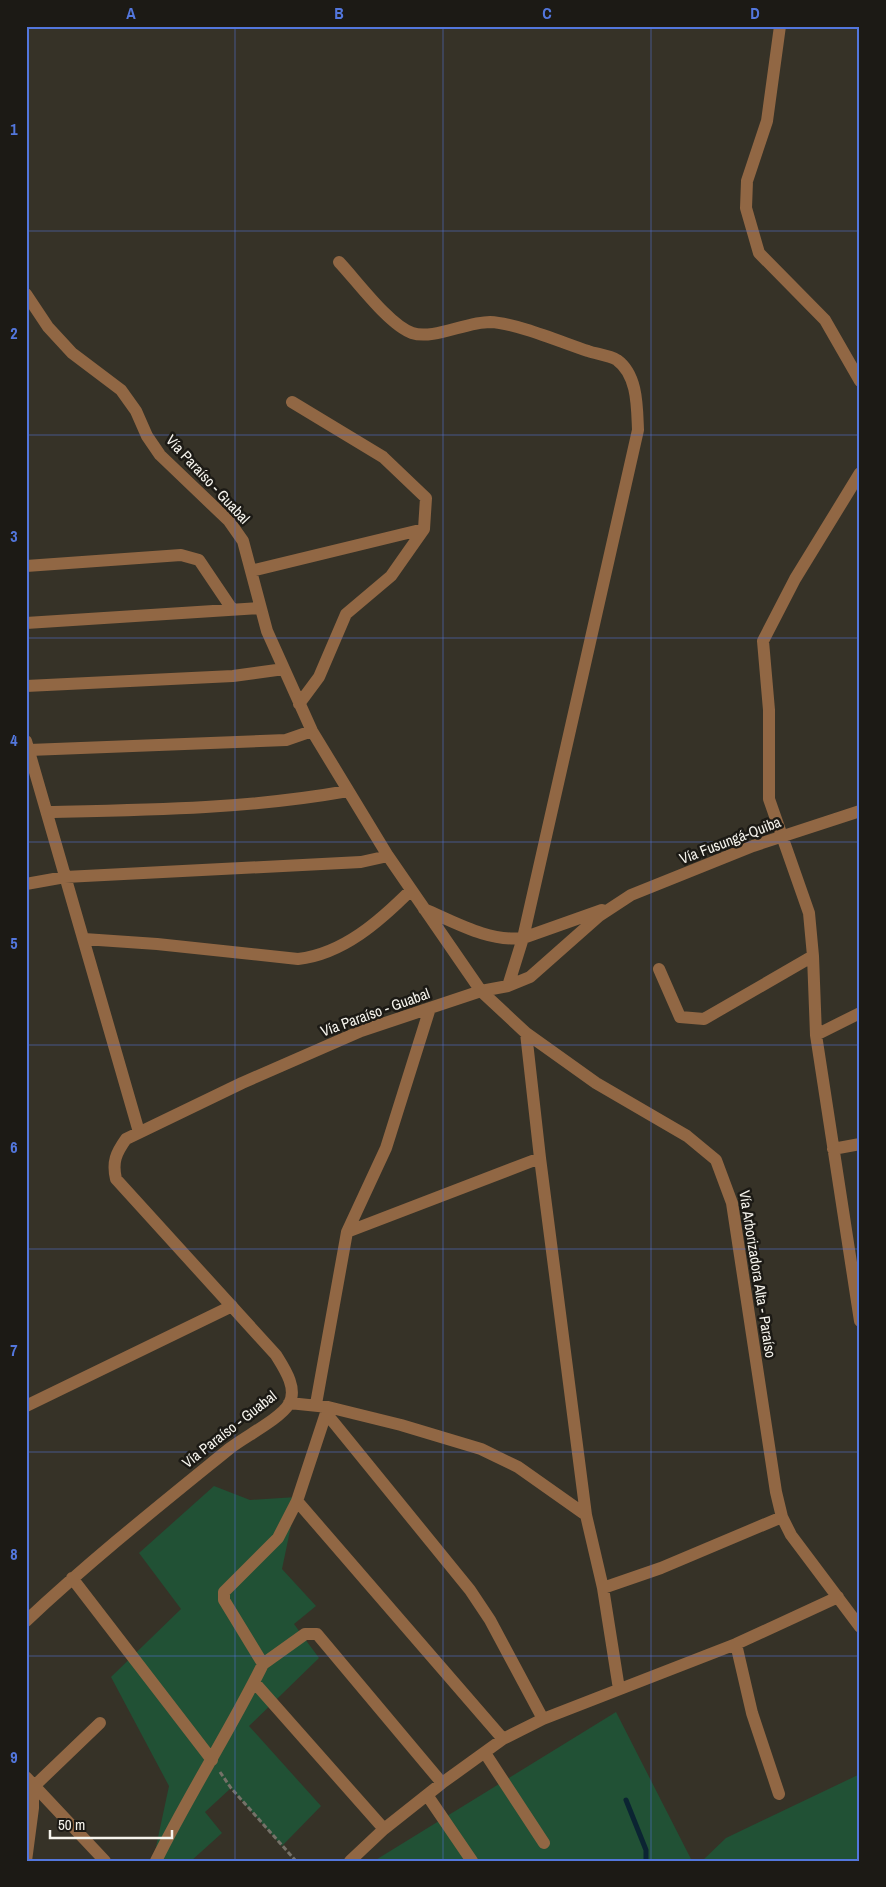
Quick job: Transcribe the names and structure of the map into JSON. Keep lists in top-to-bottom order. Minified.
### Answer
{"streets":{"street":["Vía Paraíso - Guabal","Vía Fusungá-Quiba","Vía Arborizadora Alta - Paraíso"]},"crossings":[["Vía Paraíso - Guabal","Vía Arborizadora Alta - Paraíso"]],"scale_bar":"50 m","grid":{"columns":["A","B","C","D"],"rows":["1","2","3","4","5","6","7","8","9"]}}
